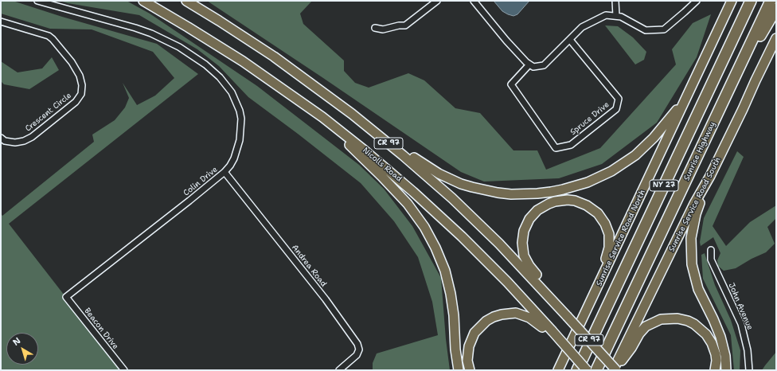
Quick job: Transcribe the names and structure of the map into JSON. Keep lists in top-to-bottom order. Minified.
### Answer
{"streets":{"highway":["CR 97","Sunrise Highway","Nicolls Road","NY 27","Sunrise Service Road South","Sunrise Service Road North"],"street":["Crescent Circle","Spruce Drive","Colin Drive","Andrea Road","John Avenue","Beacon Drive"]},"crossings":[["CR 97","Nicolls Road"],["CR 97","Sunrise Service Road South"],["Colin Drive","Andrea Road"],["Colin Drive","Beacon Drive"]],"north":"top left"}
